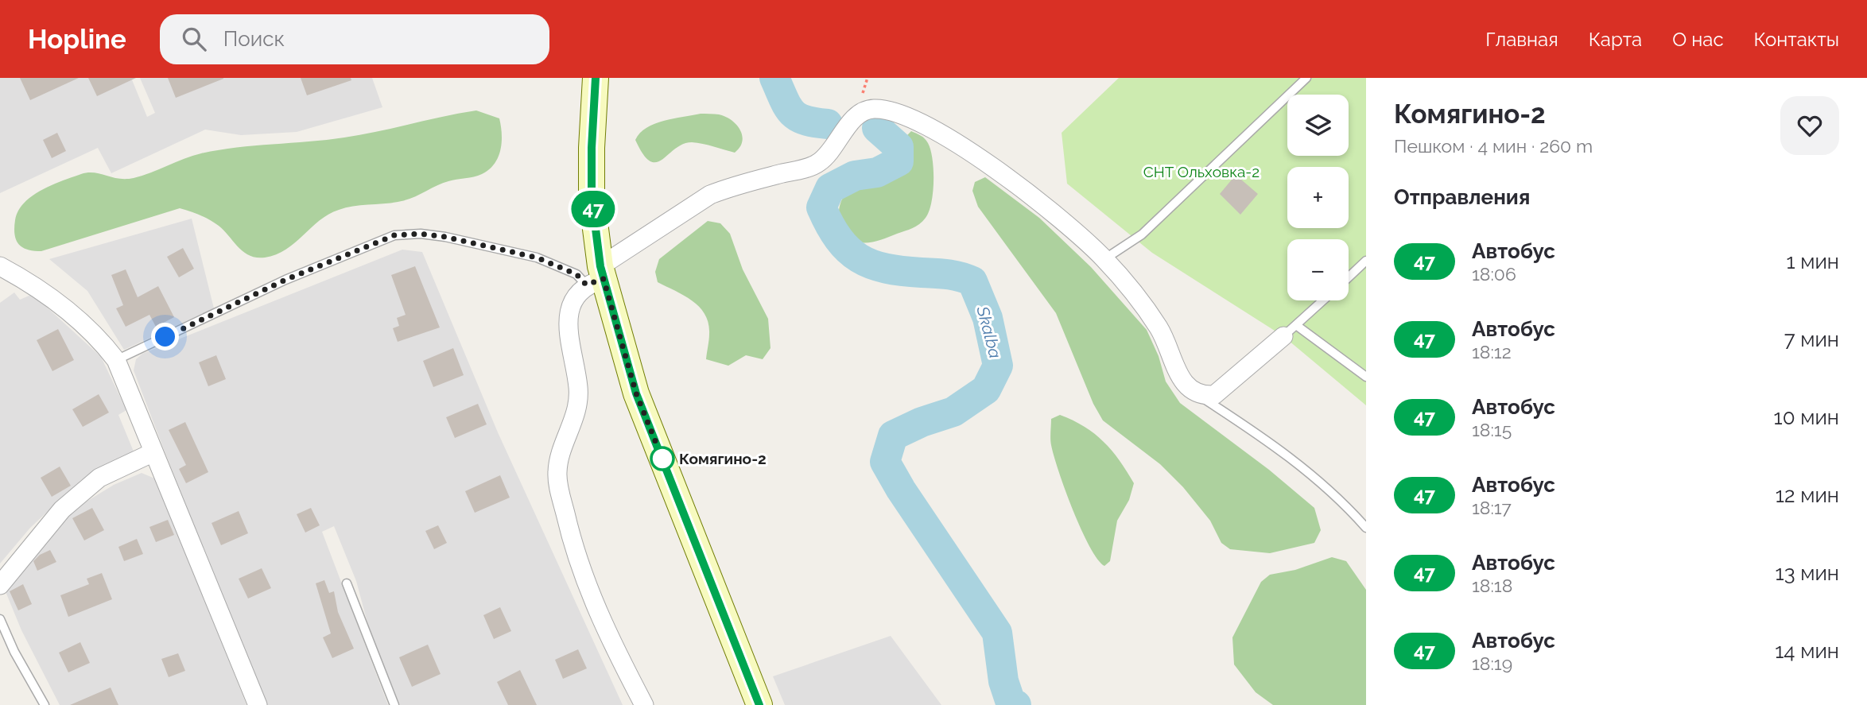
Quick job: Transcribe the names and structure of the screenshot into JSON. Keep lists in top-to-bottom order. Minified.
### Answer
{"water":["Skalba"],"parks":["СНТ Ольховка-2"],"places":["Комягино-2"],"lines":["bus line 47"],"page":{"header":"Hopline","search":"Поиск","nav":["Главная","Карта","О нас","Контакты"],"on_map":"47","heading":[["Комягино-2","Пешком · 4 мин · 260 m"],"Отправления"],"map_buttons":["+","−"],"list":[{"mark":"47","name":"Автобус","note":"18:06","value":"1 мин"},{"mark":"47","name":"Автобус","note":"18:12","value":"7 мин"},{"mark":"47","name":"Автобус","note":"18:15","value":"10 мин"},{"mark":"47","name":"Автобус","note":"18:17","value":"12 мин"},{"mark":"47","name":"Автобус","note":"18:18","value":"13 мин"},{"mark":"47","name":"Автобус","note":"18:19","value":"14 мин"}]}}
